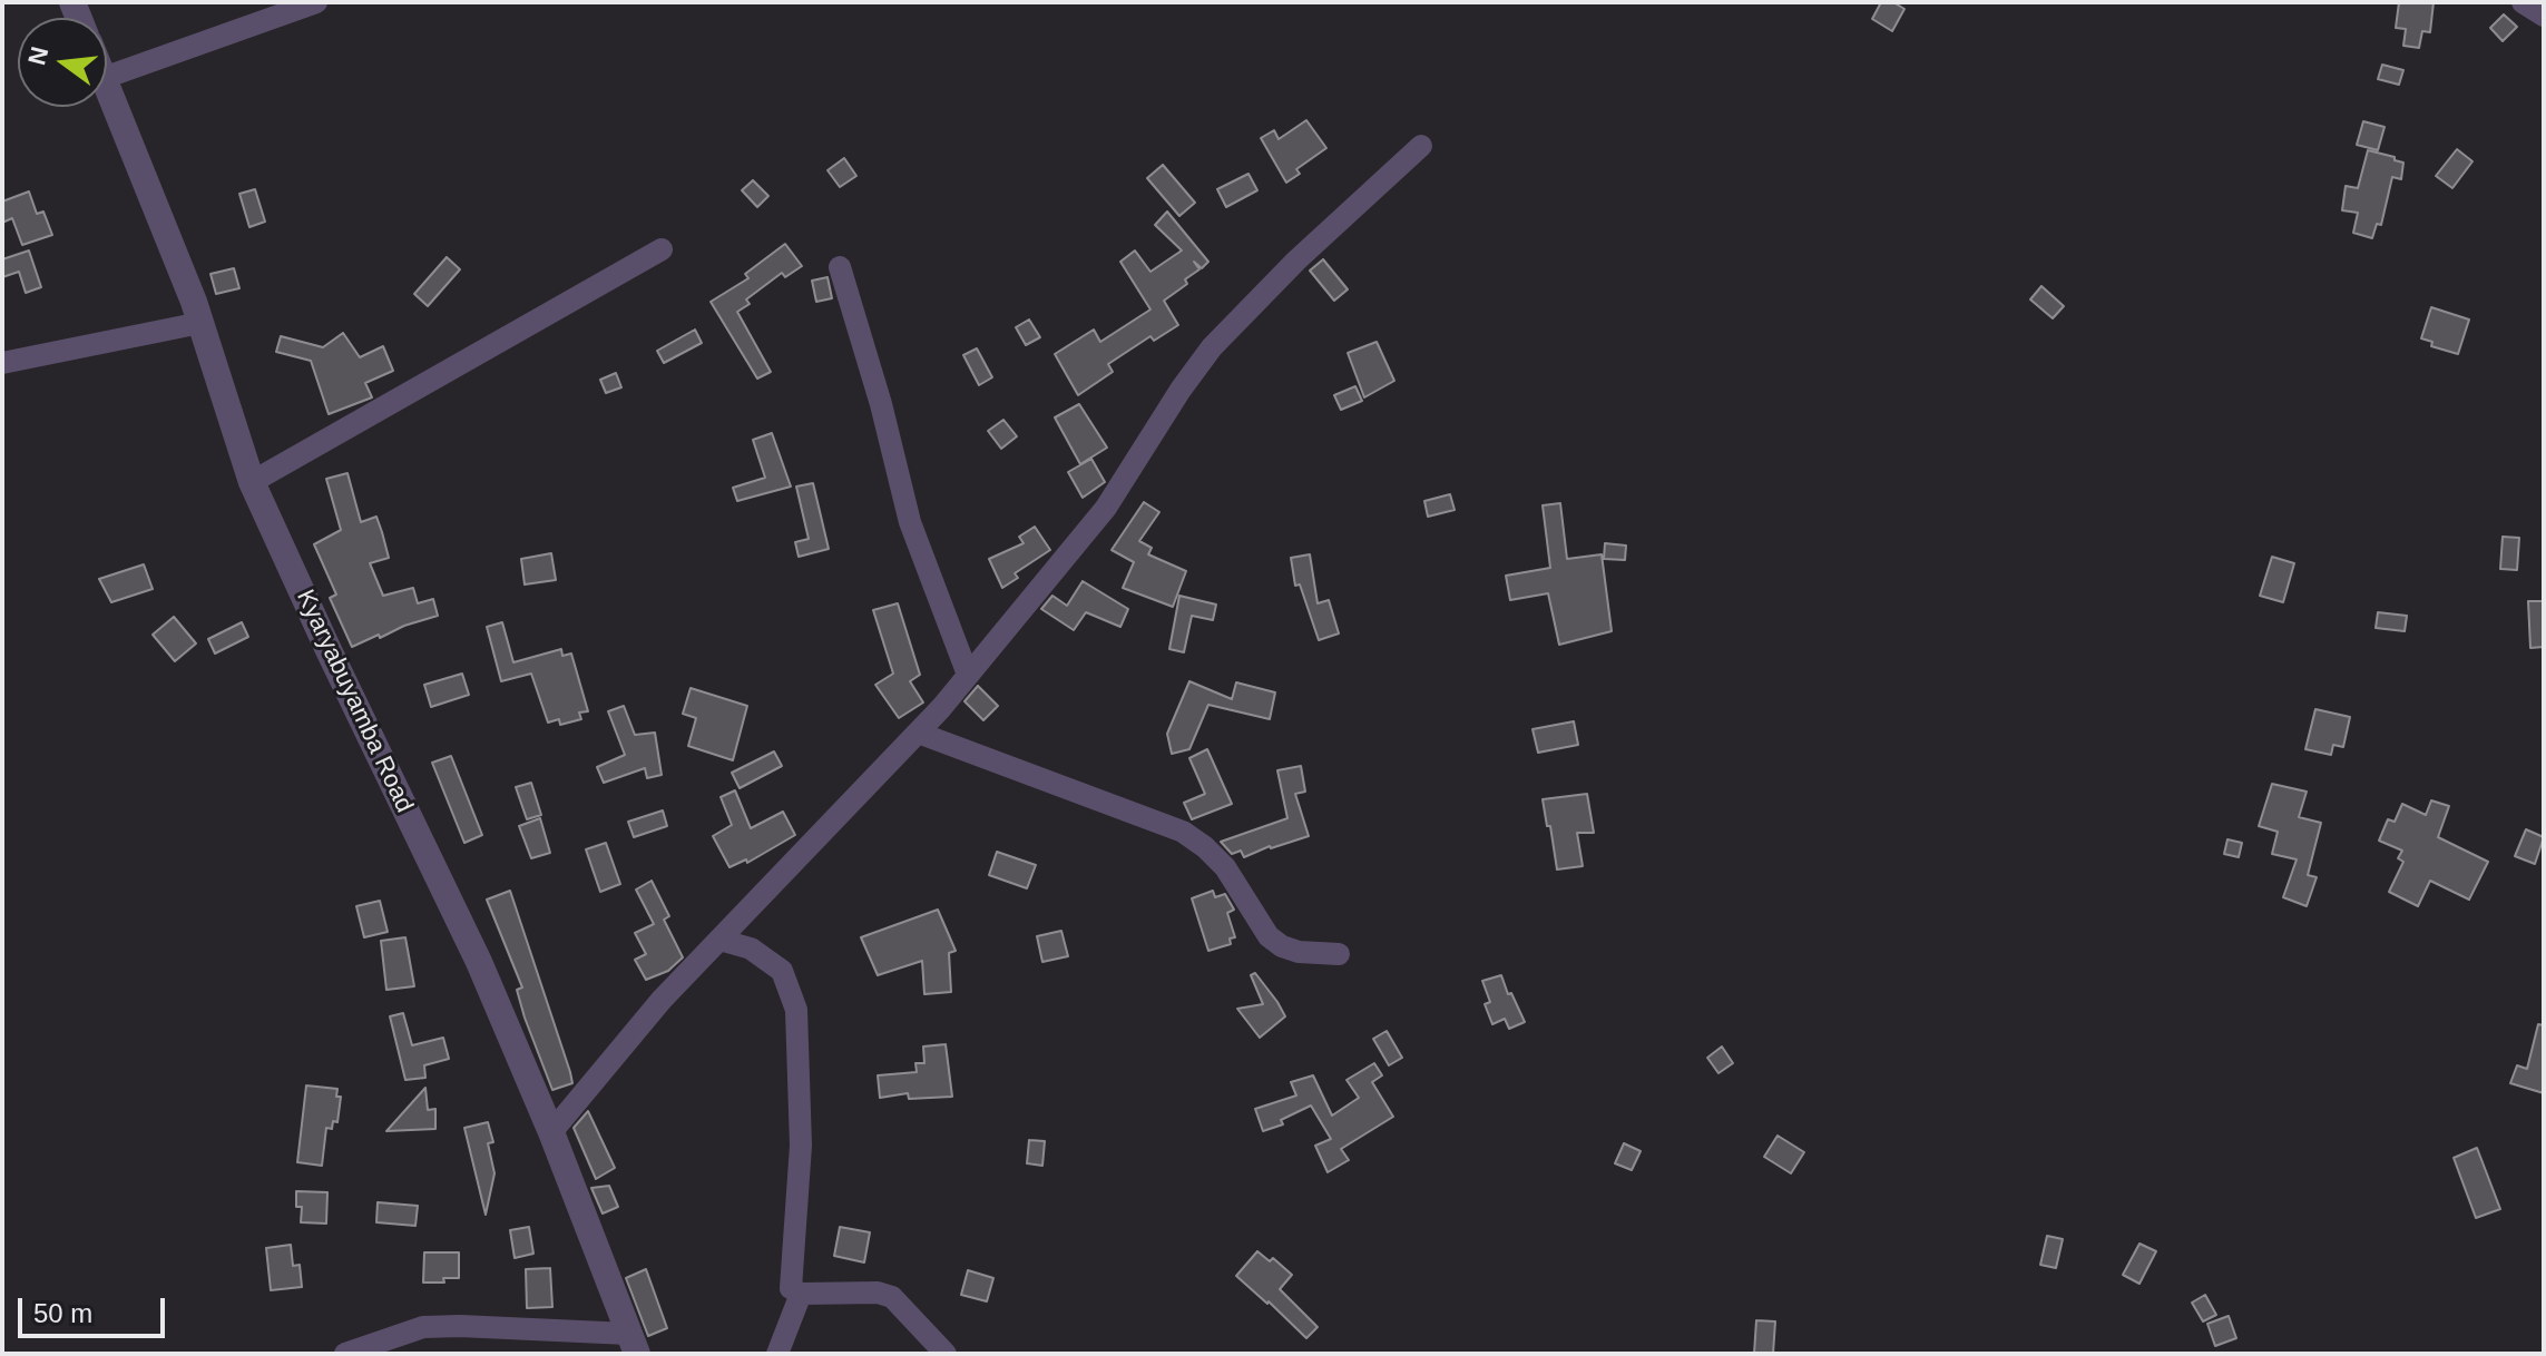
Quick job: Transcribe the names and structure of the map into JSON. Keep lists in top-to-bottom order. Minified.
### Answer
{"streets":{"street":["Kyaryabuyamba Road"]},"scale_bar":"50 m","north":"left"}
